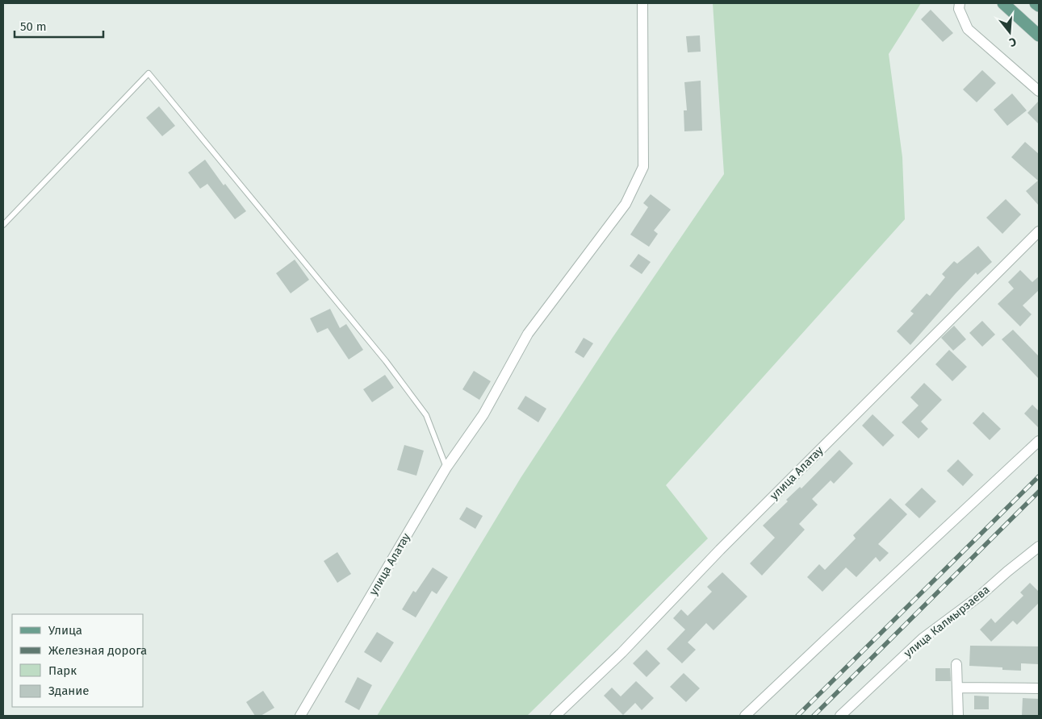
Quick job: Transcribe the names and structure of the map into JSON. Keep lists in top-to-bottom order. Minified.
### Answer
{"streets":{"street":["улица Алатау","улица Калмырзаева"]},"legend":["Улица","Железная дорога","Парк","Здание"],"scale_bar":"50 m","north":"bottom"}
